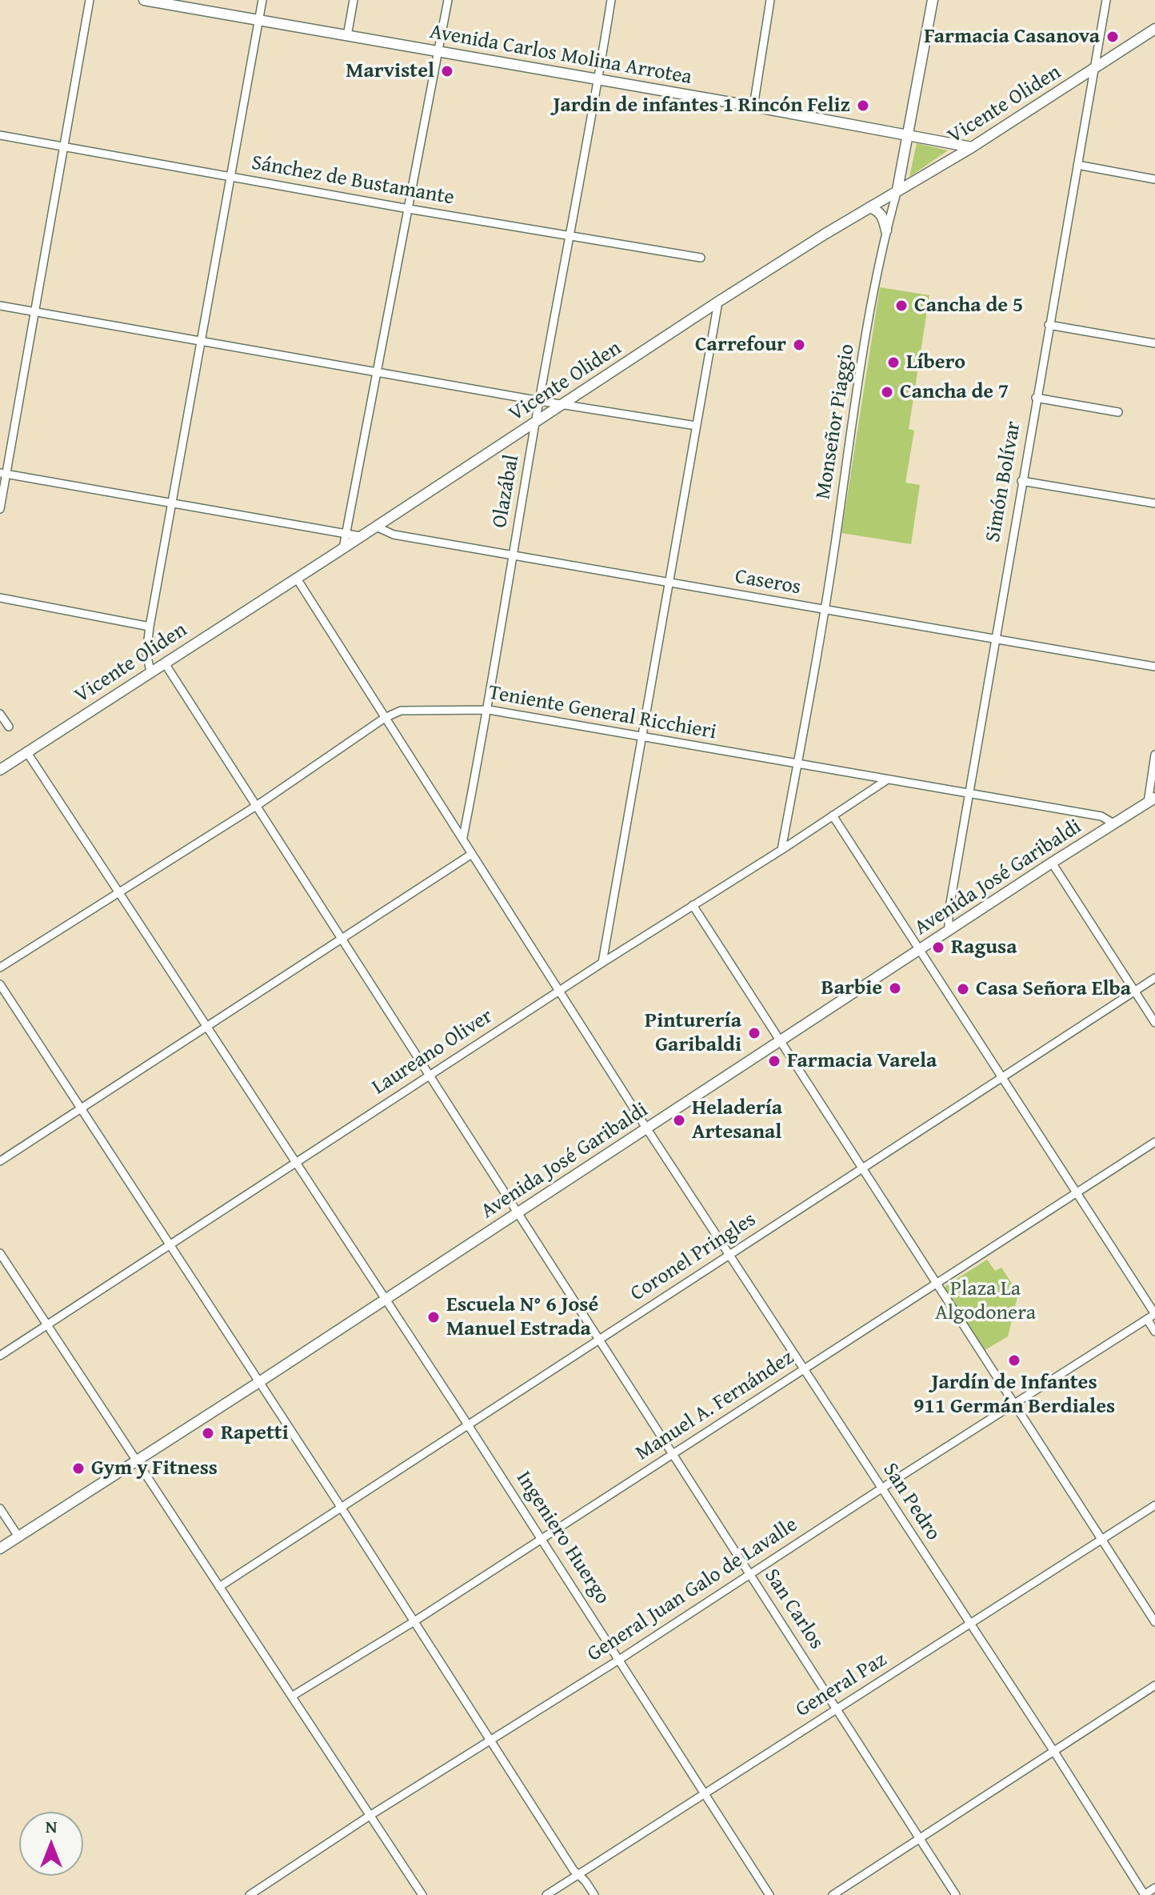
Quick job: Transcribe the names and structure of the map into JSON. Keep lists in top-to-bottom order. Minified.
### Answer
{"streets":{"street":["Avenida Carlos Molina Arrotea","Vicente Oliden","Sánchez de Bustamante","Monseñor Piaggio","Simón Bolívar","Olazábal","Caseros","Teniente General Ricchieri","Avenida José Garibaldi","Laureano Oliver","Coronel Pringles","Manuel A. Fernández","San Pedro","Ingeniero Huergo","General Juan Galo de Lavalle","San Carlos","General Paz"]},"crossings":[["Avenida Carlos Molina Arrotea","Vicente Oliden"],["Avenida Carlos Molina Arrotea","Monseñor Piaggio"],["Avenida Carlos Molina Arrotea","Olazábal"],["Vicente Oliden","Monseñor Piaggio"],["Vicente Oliden","Simón Bolívar"],["Vicente Oliden","Olazábal"],["Vicente Oliden","Caseros"],["Vicente Oliden","San Pedro"],["Vicente Oliden","Ingeniero Huergo"],["Vicente Oliden","San Carlos"],["Sánchez de Bustamante","Olazábal"],["Monseñor Piaggio","Caseros"],["Monseñor Piaggio","Teniente General Ricchieri"],["Monseñor Piaggio","Laureano Oliver"],["Simón Bolívar","Caseros"],["Simón Bolívar","Teniente General Ricchieri"],["Simón Bolívar","Avenida José Garibaldi"],["Olazábal","Caseros"],["Olazábal","Teniente General Ricchieri"],["Olazábal","San Pedro"],["Teniente General Ricchieri","Avenida José Garibaldi"],["Teniente General Ricchieri","Laureano Oliver"],["Teniente General Ricchieri","San Pedro"],["Teniente General Ricchieri","Ingeniero Huergo"],["Teniente General Ricchieri","San Carlos"],["Avenida José Garibaldi","San Pedro"],["Avenida José Garibaldi","Ingeniero Huergo"],["Avenida José Garibaldi","San Carlos"],["Laureano Oliver","San Pedro"],["Laureano Oliver","Ingeniero Huergo"],["Laureano Oliver","San Carlos"],["Coronel Pringles","San Pedro"],["Coronel Pringles","Ingeniero Huergo"],["Coronel Pringles","San Carlos"],["Manuel A. Fernández","San Pedro"],["Manuel A. Fernández","Ingeniero Huergo"],["Manuel A. Fernández","San Carlos"],["San Pedro","General Juan Galo de Lavalle"],["San Pedro","General Paz"],["Ingeniero Huergo","General Juan Galo de Lavalle"],["Ingeniero Huergo","General Paz"],["General Juan Galo de Lavalle","San Carlos"],["San Carlos","General Paz"]],"parks":["Plaza La Algodonera"],"places":["Farmacia Casanova","Marvistel","Jardin de infantes 1 Rincón Feliz","Cancha de 5","Carrefour","Líbero","Cancha de 7","Ragusa","Barbie","Casa Señora Elba","Pinturería Garibaldi","Farmacia Varela","Heladería Artesanal","Escuela N° 6 José Manuel Estrada","Jardín de Infantes 911 Germán Berdiales","Rapetti","Gym y Fitness"],"north":"top"}
